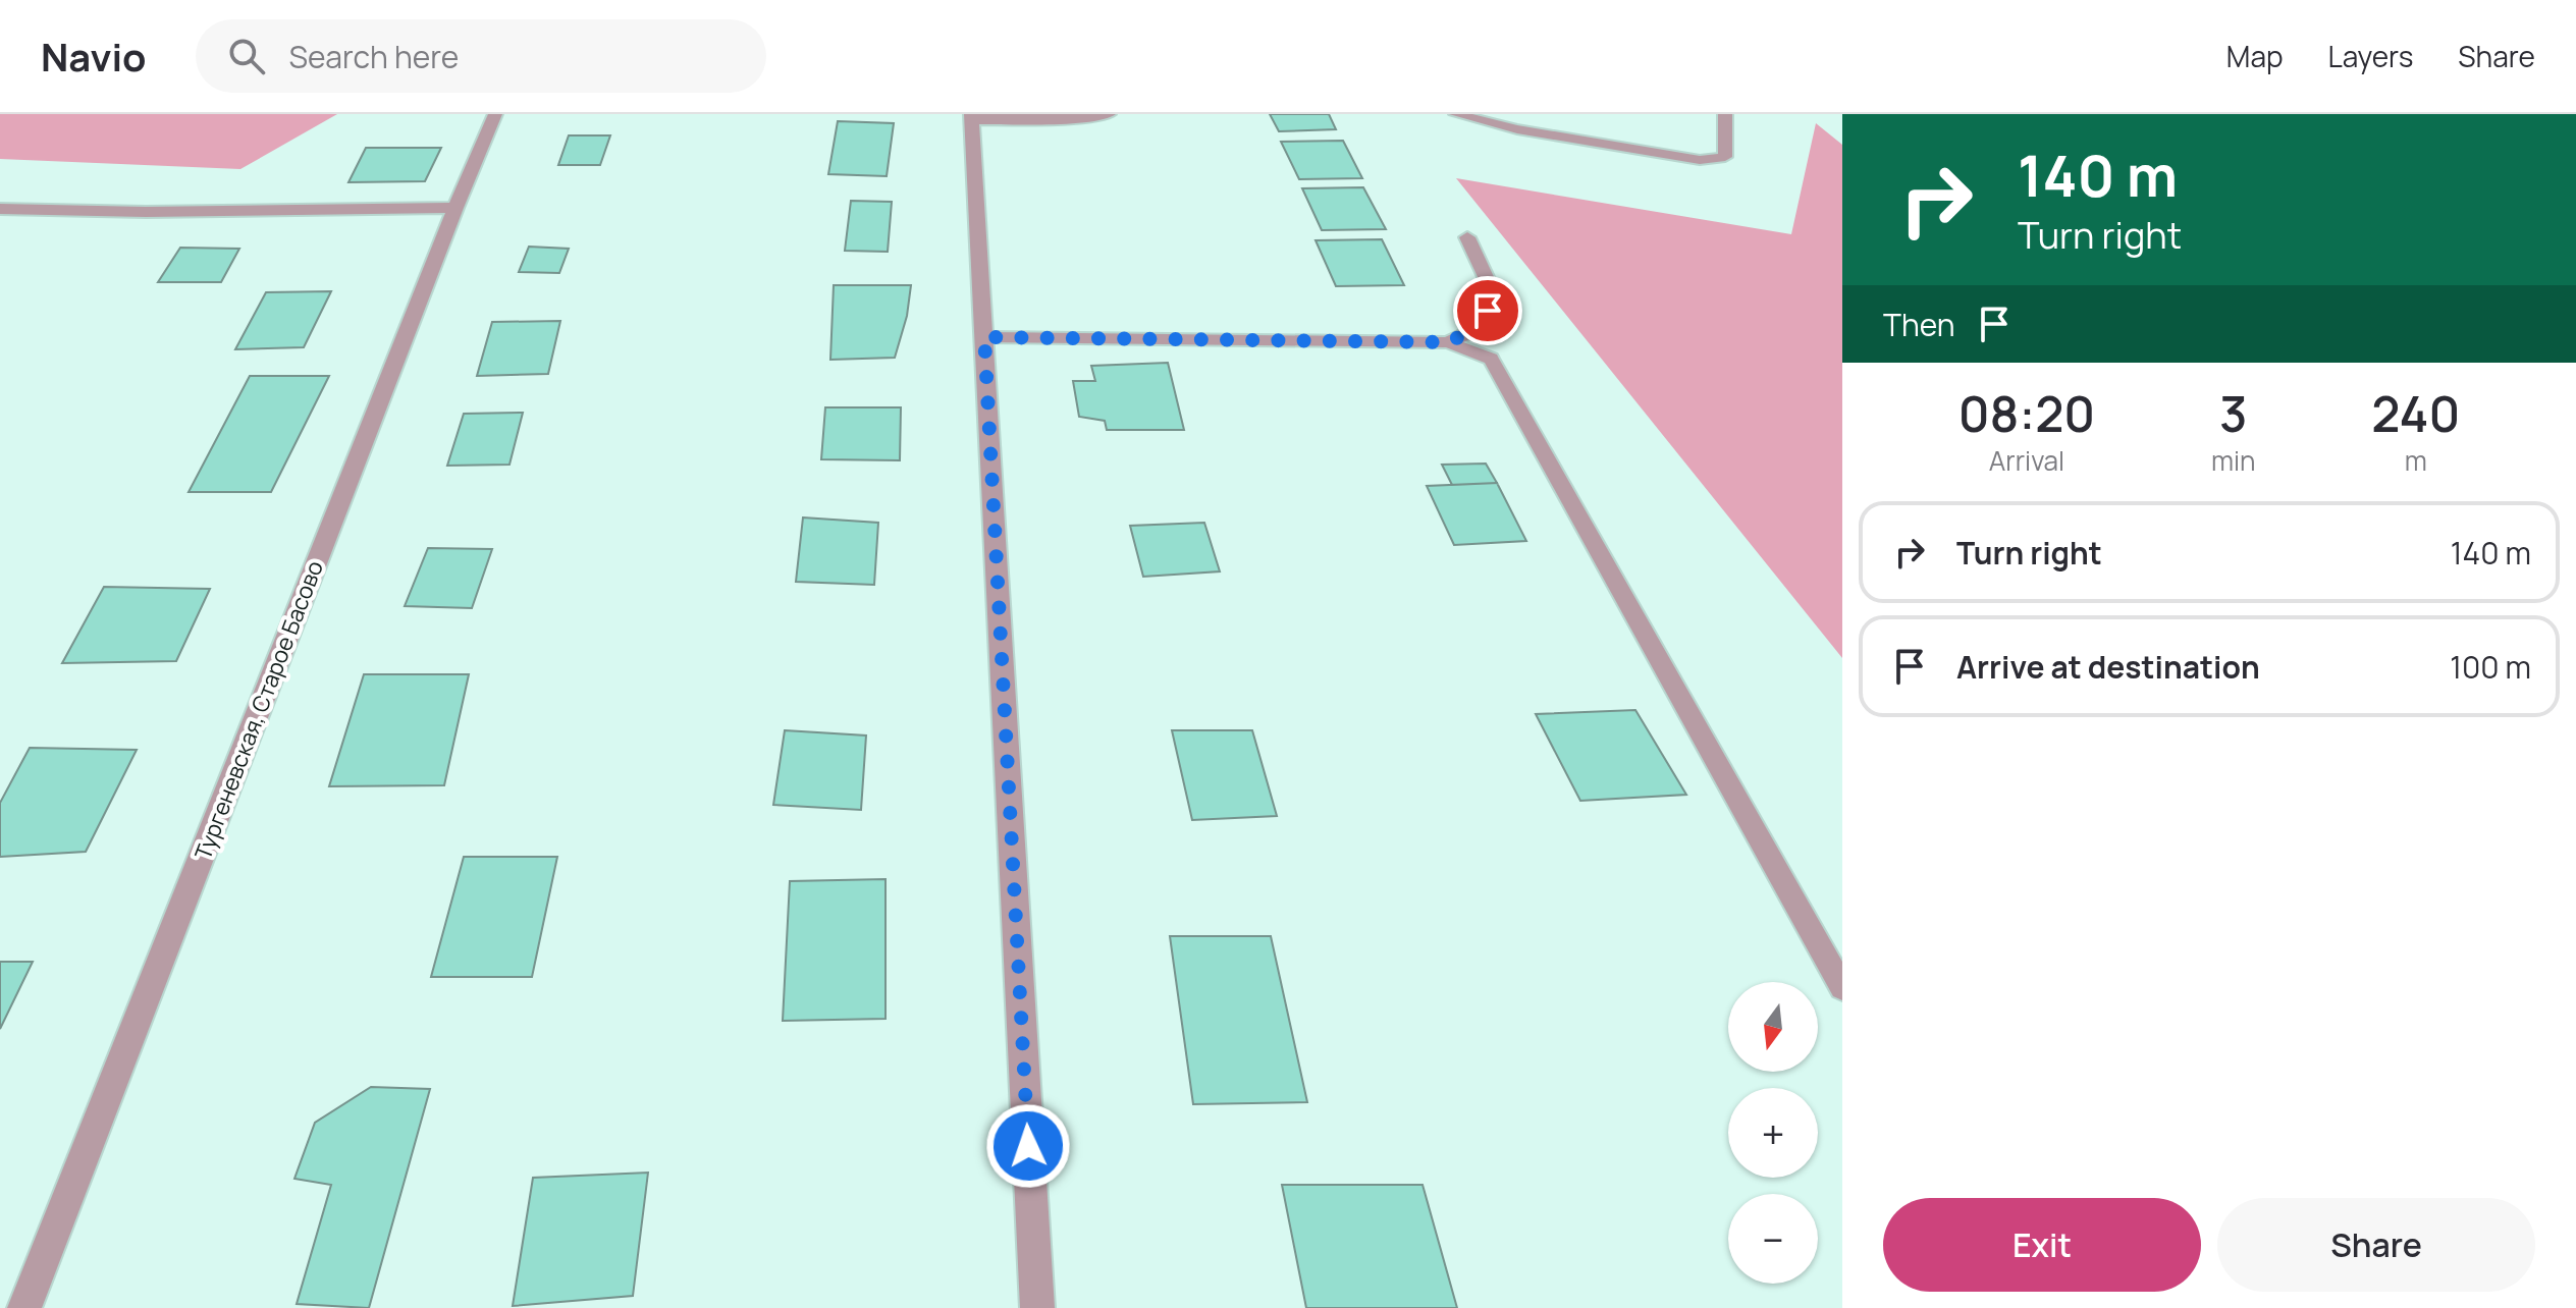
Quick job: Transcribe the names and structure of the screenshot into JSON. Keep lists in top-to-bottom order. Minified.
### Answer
{"streets":{"street":["Тургеневская, Старое Басово"]},"north":"bottom","page":{"header":"Navio","search":"Search here","nav":["Map","Layers","Share"],"turn":["140 m","Turn right"],"then":"Then","eta":["08:20","Arrival","3","min","240","m"],"list":[{"name":"Turn right","value":"140 m"},{"name":"Arrive at destination","value":"100 m"}],"map_buttons":["+","−"],"buttons":["Exit","Share"]}}
